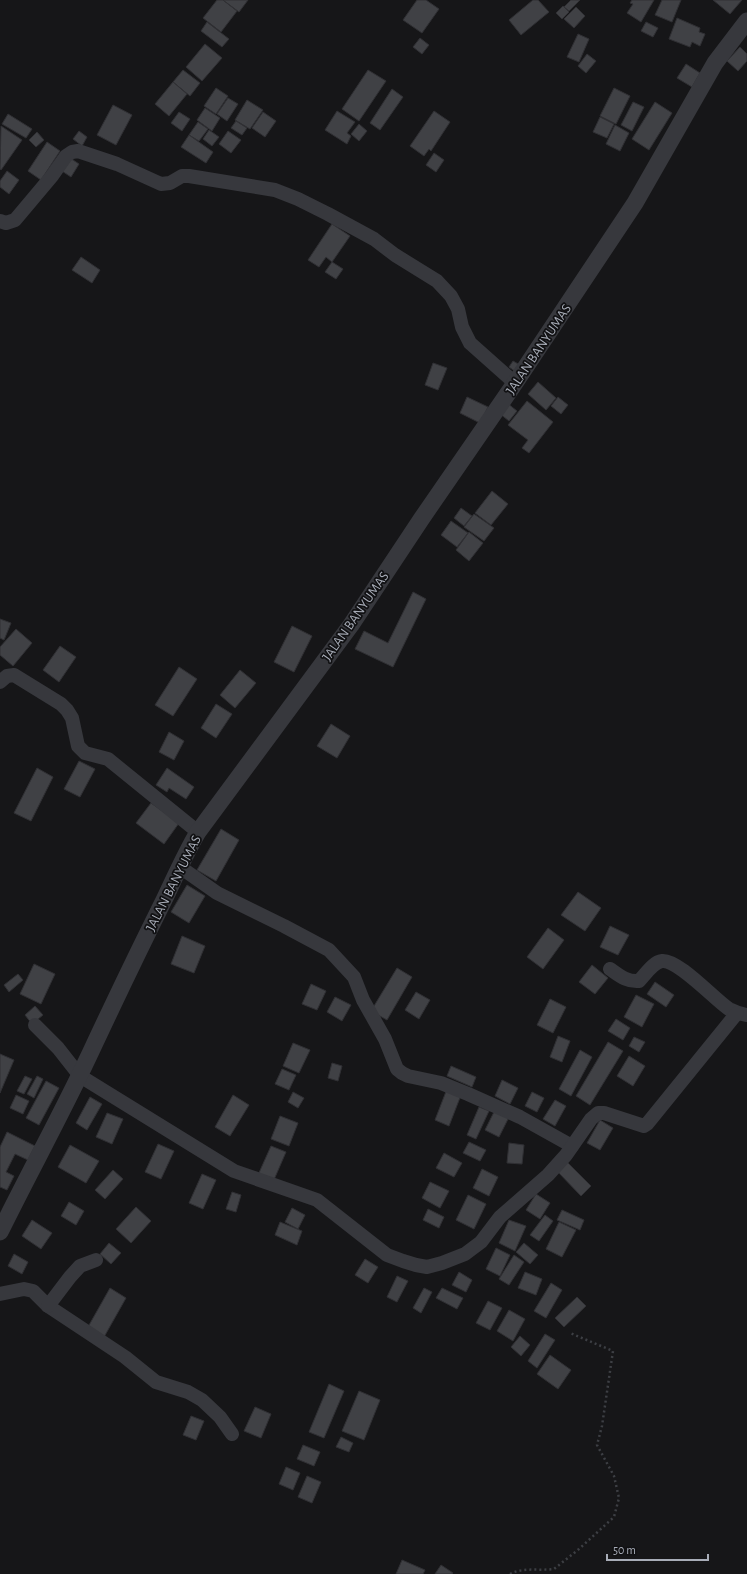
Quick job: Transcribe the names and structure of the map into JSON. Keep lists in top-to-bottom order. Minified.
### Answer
{"streets":{"street":["JALAN BANYUMAS"]},"scale_bar":"50 m"}
